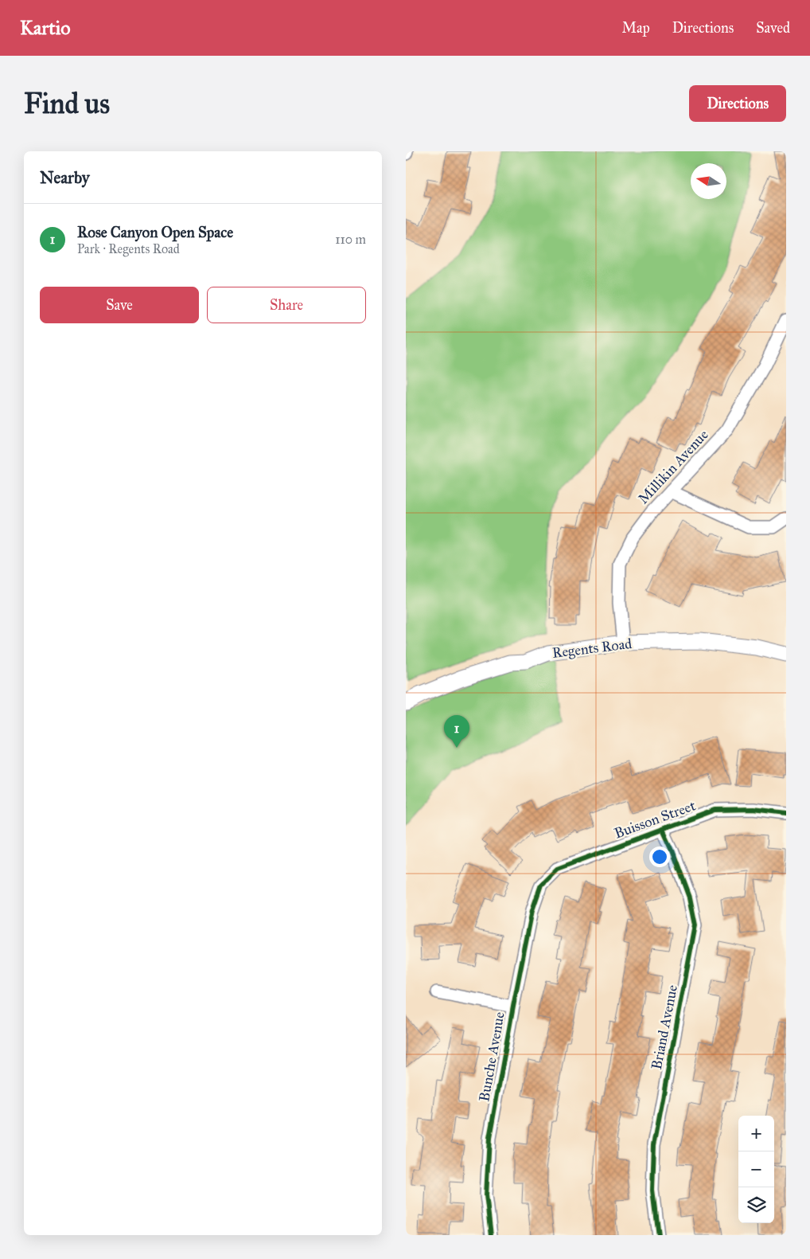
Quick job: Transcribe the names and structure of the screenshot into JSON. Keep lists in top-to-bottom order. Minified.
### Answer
{"streets":{"street":["Millikin Avenue","Regents Road","Buisson Street","Briand Avenue","Bunche Avenue"]},"crossings":[["Millikin Avenue","Regents Road"],["Buisson Street","Briand Avenue"],["Buisson Street","Bunche Avenue"]],"north":"left","page":{"header":"Kartio","nav":["Map","Directions","Saved"],"buttons":["Directions",["Save","Share"]],"title":"Find us","heading":"Nearby","list":[{"mark":"1","name":"Rose Canyon Open Space","note":"Park · Regents Road","value":"110 m"}],"pins":"1","map_buttons":["+","−"]}}
